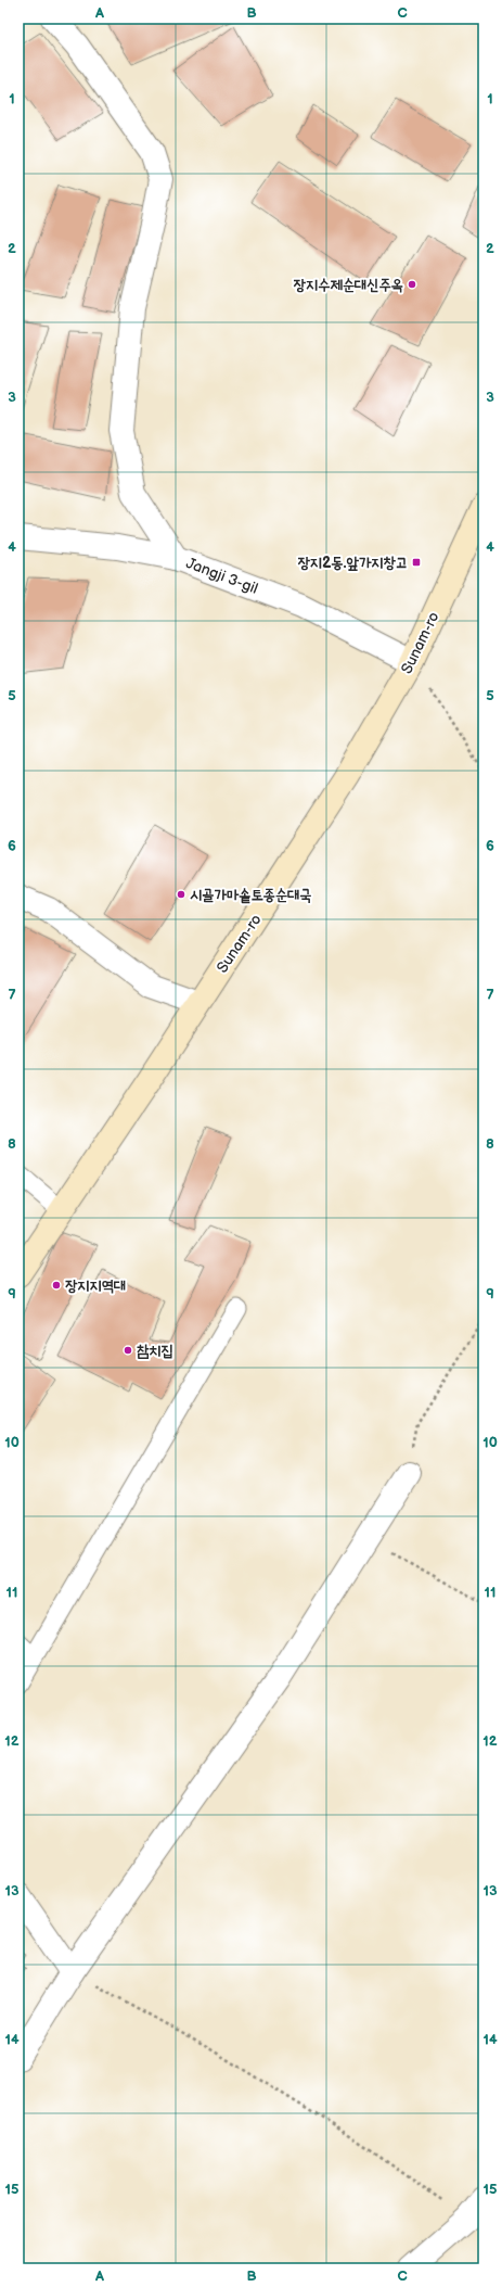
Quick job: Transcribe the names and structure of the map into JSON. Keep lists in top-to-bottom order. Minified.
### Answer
{"streets":{"street":["Jangji 3-gil","Sunam-ro"]},"crossings":[["Jangji 3-gil","Sunam-ro"]],"places":{"other":["장지수제순대신주옥","시골가마솥토종순대국","장지지역대","참치집"],"transit":["장지2동.앞가지창고"]},"grid":{"columns":["A","B","C"],"rows":["1","2","3","4","5","6","7","8","9","10","11","12","13","14","15"]}}
